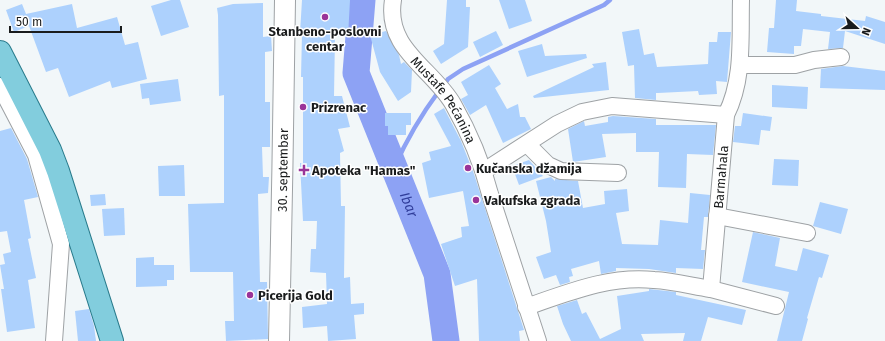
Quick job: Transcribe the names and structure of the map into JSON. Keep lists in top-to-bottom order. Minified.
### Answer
{"streets":{"street":["Mustafe Pećanina","30. septembar","Barmahala"]},"water":["Ibar"],"places":{"other":["Stanbeno-poslovni centar","Prizrenac","Kučanska džamija","Vakufska zgrada","Picerija Gold"],"health":["Apoteka \"Hamas\""]},"scale_bar":"50 m","north":"right"}
